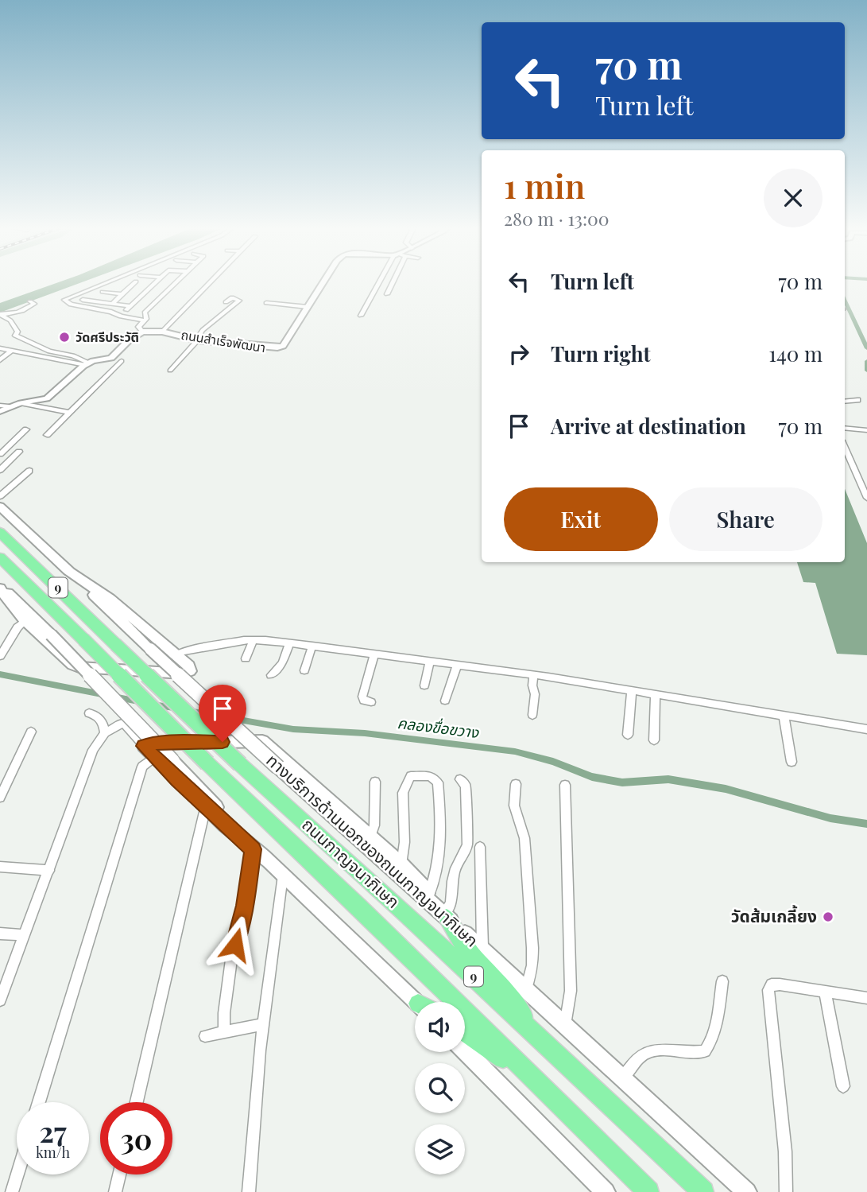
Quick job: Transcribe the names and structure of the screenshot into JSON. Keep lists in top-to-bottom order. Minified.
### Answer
{"streets":{"highway":["9","ถนนกาญจนาภิเษก"],"main road":["ทางบริการด้านนอกของถนนกาญจนาภิเษก"],"street":["ถนนสำเร็จพัฒนา"]},"water":["คลองขื่อขวาง"],"places":["วัดศรีประวัติ","วัดส้มเกลี้ยง"],"page":{"turn":["70 m","Turn left"],"heading":["1 min","280 m · 13:00"],"list":[{"name":"Turn left","value":"70 m"},{"name":"Turn right","value":"140 m"},{"name":"Arrive at destination","value":"70 m"}],"buttons":["Exit","Share"],"speed":"27 km/h","limit":"30"}}
